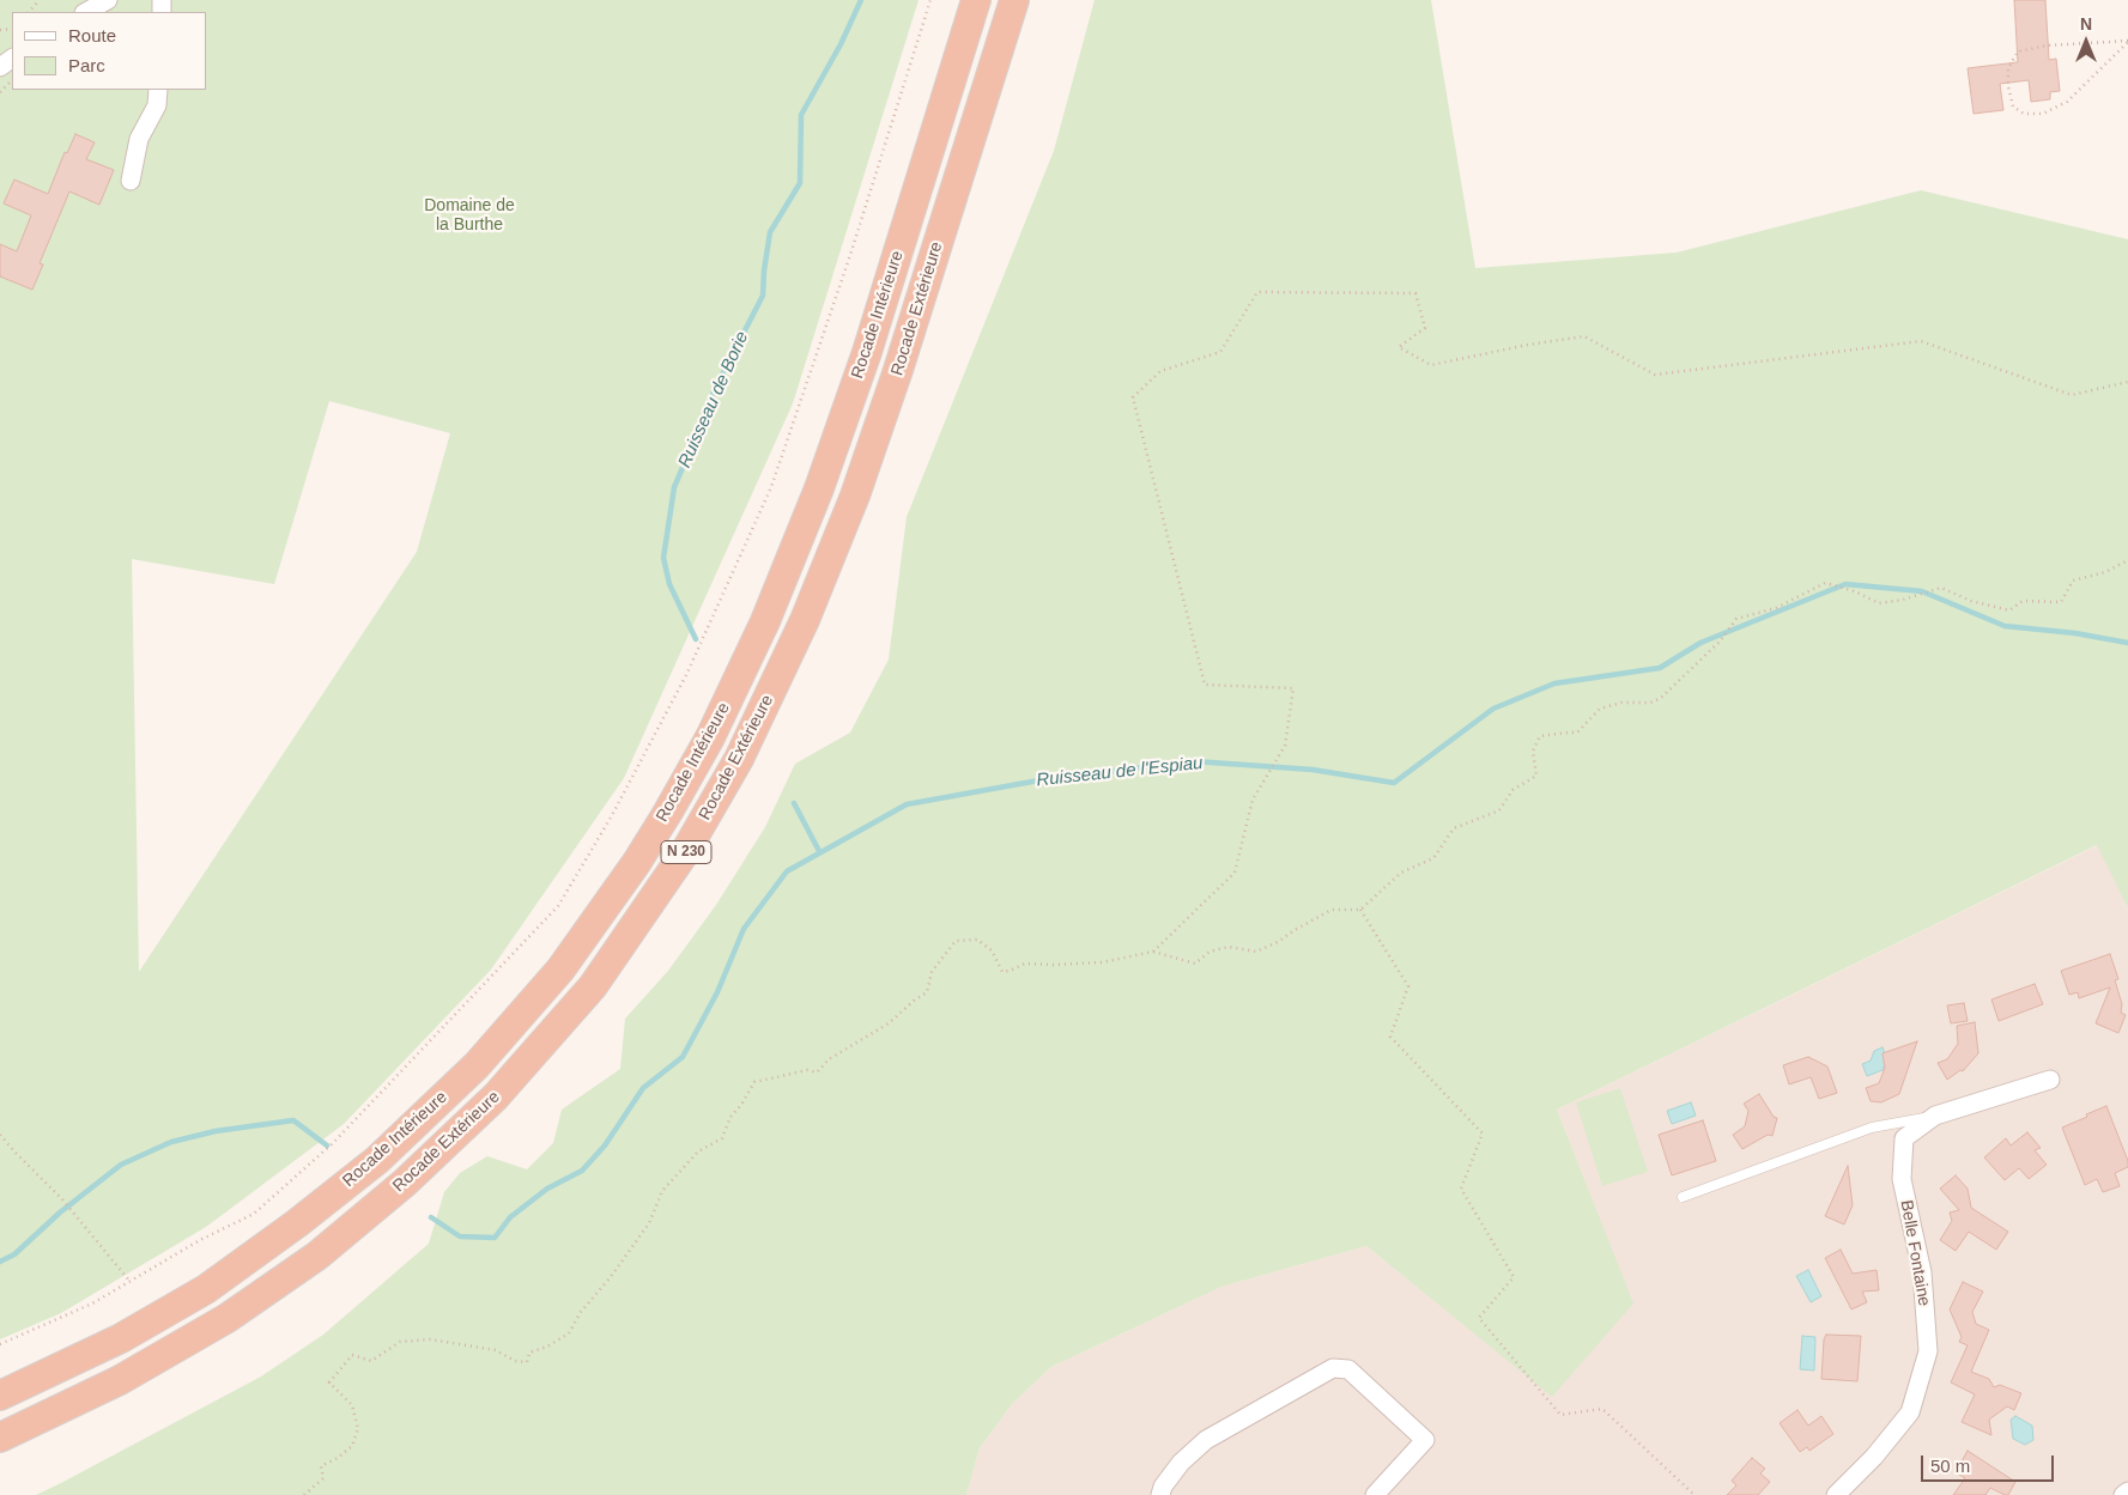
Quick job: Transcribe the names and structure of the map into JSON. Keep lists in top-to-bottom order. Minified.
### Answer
{"streets":{"highway":["Rocade Extérieure","Rocade Intérieure","N 230"],"street":["Belle Fontaine"]},"water":["Ruisseau de Borie","Ruisseau de l'Espiau"],"parks":["Domaine de la Burthe"],"legend":["Route","Parc"],"scale_bar":"50 m","north":"top"}
